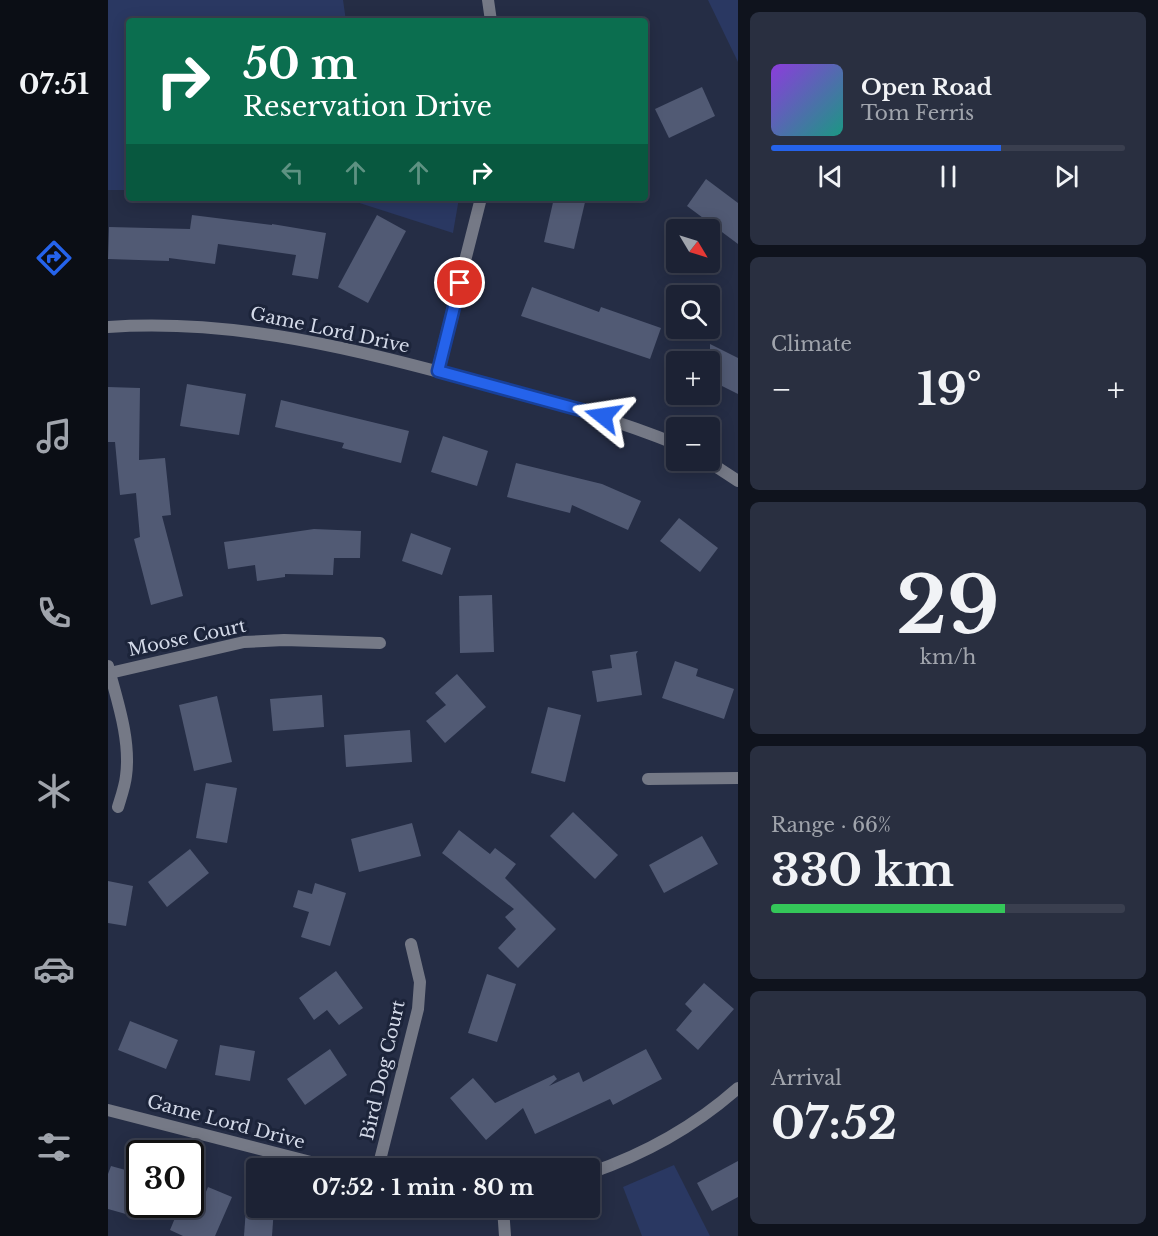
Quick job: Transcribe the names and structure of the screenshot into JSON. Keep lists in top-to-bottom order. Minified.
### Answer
{"streets":{"street":["Game Lord Drive","Moose Court","Bird Dog Court"]},"north":"bottom right","page":{"tabs":"07:51","turn":["50 m","Reservation Drive"],"song":["Open Road","Tom Ferris"],"map_buttons":["+","−"],"tile":["Climate",["29","km/h"],["Range · 66%","330 km"],["Arrival","07:52"]],"heat":["−","19°","+"],"limit":"30","trip":"07:52 · 1 min · 80 m"}}
